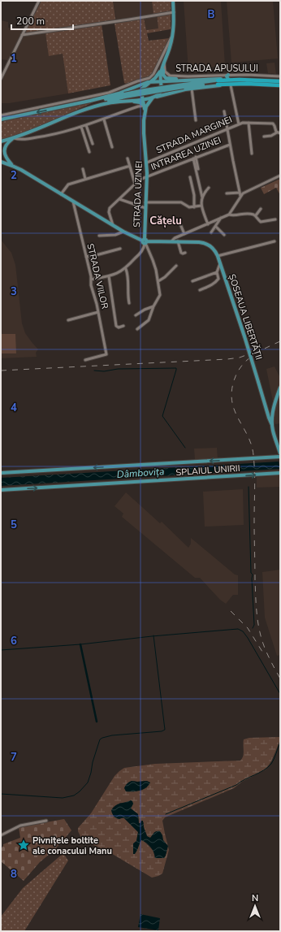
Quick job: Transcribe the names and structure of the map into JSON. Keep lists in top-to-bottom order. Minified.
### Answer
{"streets":{"main road":["STRADA UZINEI","ȘOSEAUA LIBERTĂȚII","SPLAIUL UNIRII"],"street":["STRADA APUSULUI","STRADA MARGINEI","INTRAREA UZINEI","STRADA VIILOR"]},"crossings":[["STRADA MARGINEI","STRADA UZINEI"],["INTRAREA UZINEI","STRADA UZINEI"],["STRADA UZINEI","ȘOSEAUA LIBERTĂȚII"],["STRADA VIILOR","ȘOSEAUA LIBERTĂȚII"]],"districts":["Cățelu"],"water":["Dâmbovița"],"places":{"place":["Pivnițele boltite ale conacului Manu"]},"scale_bar":"200 m","north":"top","grid":{"columns":["B"],"rows":["1","2","3","4","5","6","7","8"]}}
